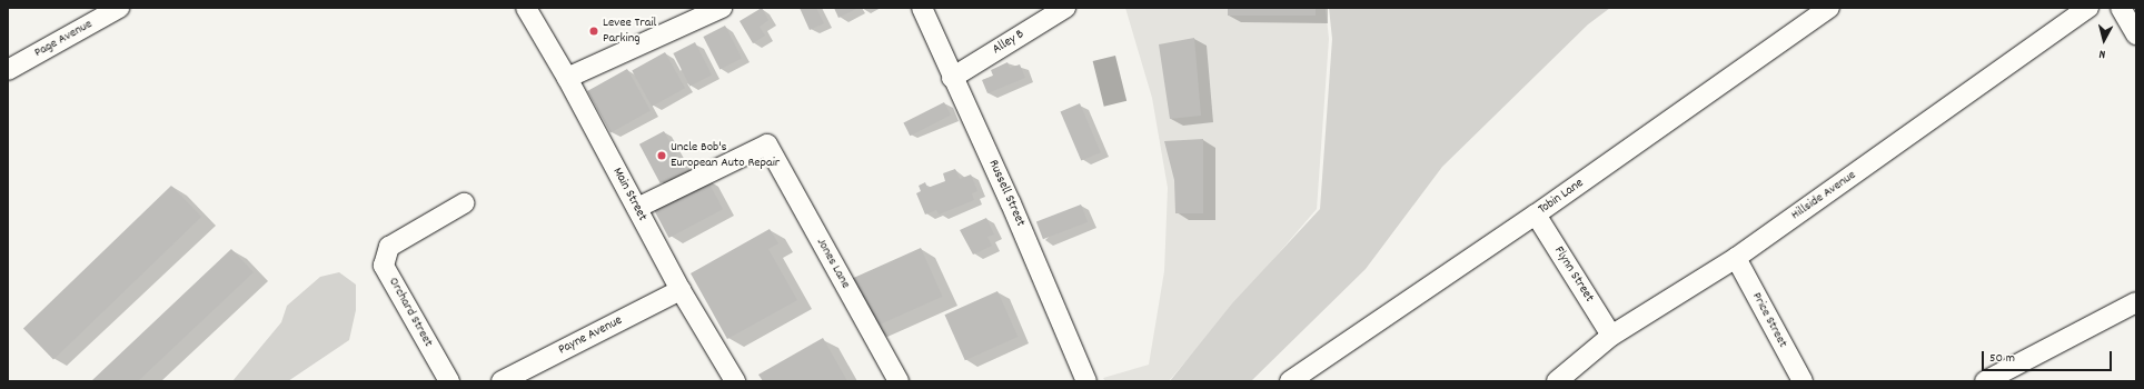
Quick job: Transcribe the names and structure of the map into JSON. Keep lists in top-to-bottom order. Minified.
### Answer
{"streets":{"street":["Page Avenue","Alley B","Russell Street","Main Street","Hillside Avenue","Tobin Lane","Jones Lane","Flynn Street","Orchard Street","Price Street","Payne Avenue"]},"crossings":[["Alley B","Russell Street"],["Main Street","Jones Lane"],["Main Street","Payne Avenue"],["Hillside Avenue","Flynn Street"],["Hillside Avenue","Price Street"],["Tobin Lane","Flynn Street"]],"places":["Levee Trail Parking","Uncle Bob's European Auto Repair"],"scale_bar":"50 m","north":"bottom"}
